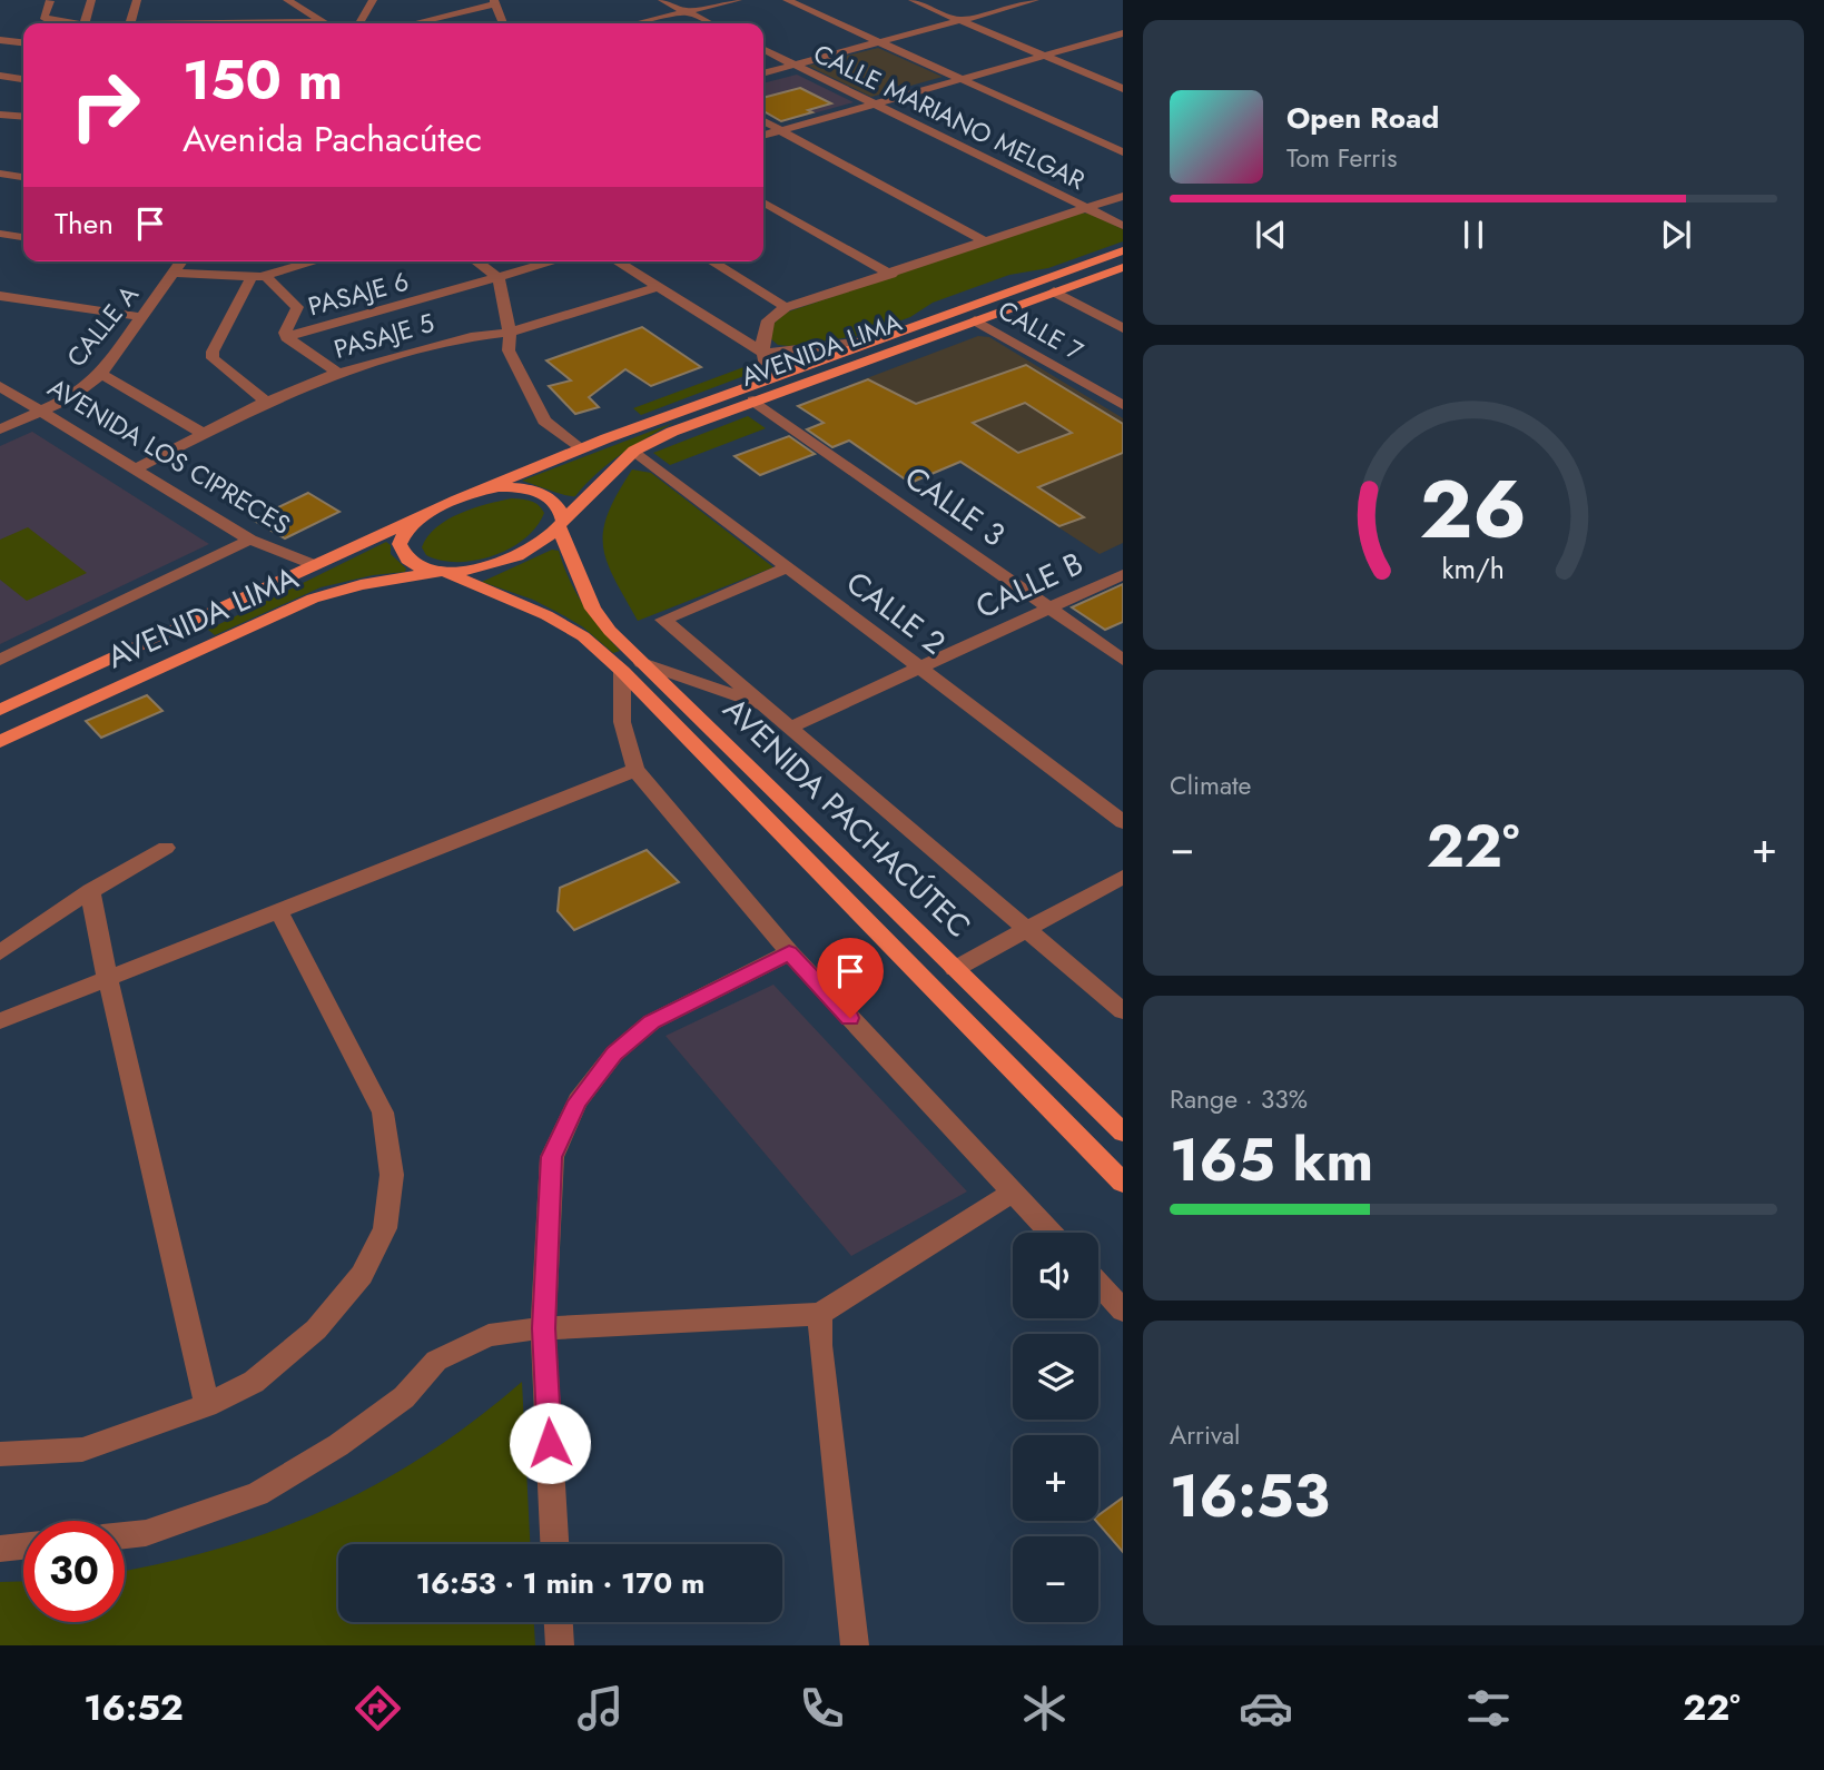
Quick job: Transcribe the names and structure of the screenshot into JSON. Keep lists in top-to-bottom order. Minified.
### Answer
{"streets":{"main road":["AVENIDA LIMA","AVENIDA PACHACÚTEC"],"street":["CALLE MARIANO MELGAR","PASAJE 6","CALLE A","CALLE 7","PASAJE 5","AVENIDA LOS CIPRECES","CALLE 3","CALLE B","CALLE 2"]},"crossings":[["CALLE MARIANO MELGAR","AVENIDA LIMA"],["CALLE A","AVENIDA LOS CIPRECES"],["CALLE 7","AVENIDA LIMA"],["PASAJE 5","AVENIDA LOS CIPRECES"],["AVENIDA LIMA","AVENIDA LOS CIPRECES"],["AVENIDA LIMA","CALLE 3"],["AVENIDA LIMA","CALLE 2"],["AVENIDA LIMA","AVENIDA PACHACÚTEC"],["CALLE 3","CALLE B"],["CALLE B","CALLE 2"],["CALLE B","AVENIDA PACHACÚTEC"],["CALLE 2","AVENIDA PACHACÚTEC"]],"page":{"turn":["150 m","Avenida Pachacútec"],"song":["Open Road","Tom Ferris"],"then":"Then","tile":["Climate",["Range · 33%","165 km"],["Arrival","16:53"]],"heat":["−","22°","+"],"map_buttons":["+","−"],"limit":"30","trip":"16:53 · 1 min · 170 m","tabs":["16:52","22°"],"gauge":["26","km/h"]}}
